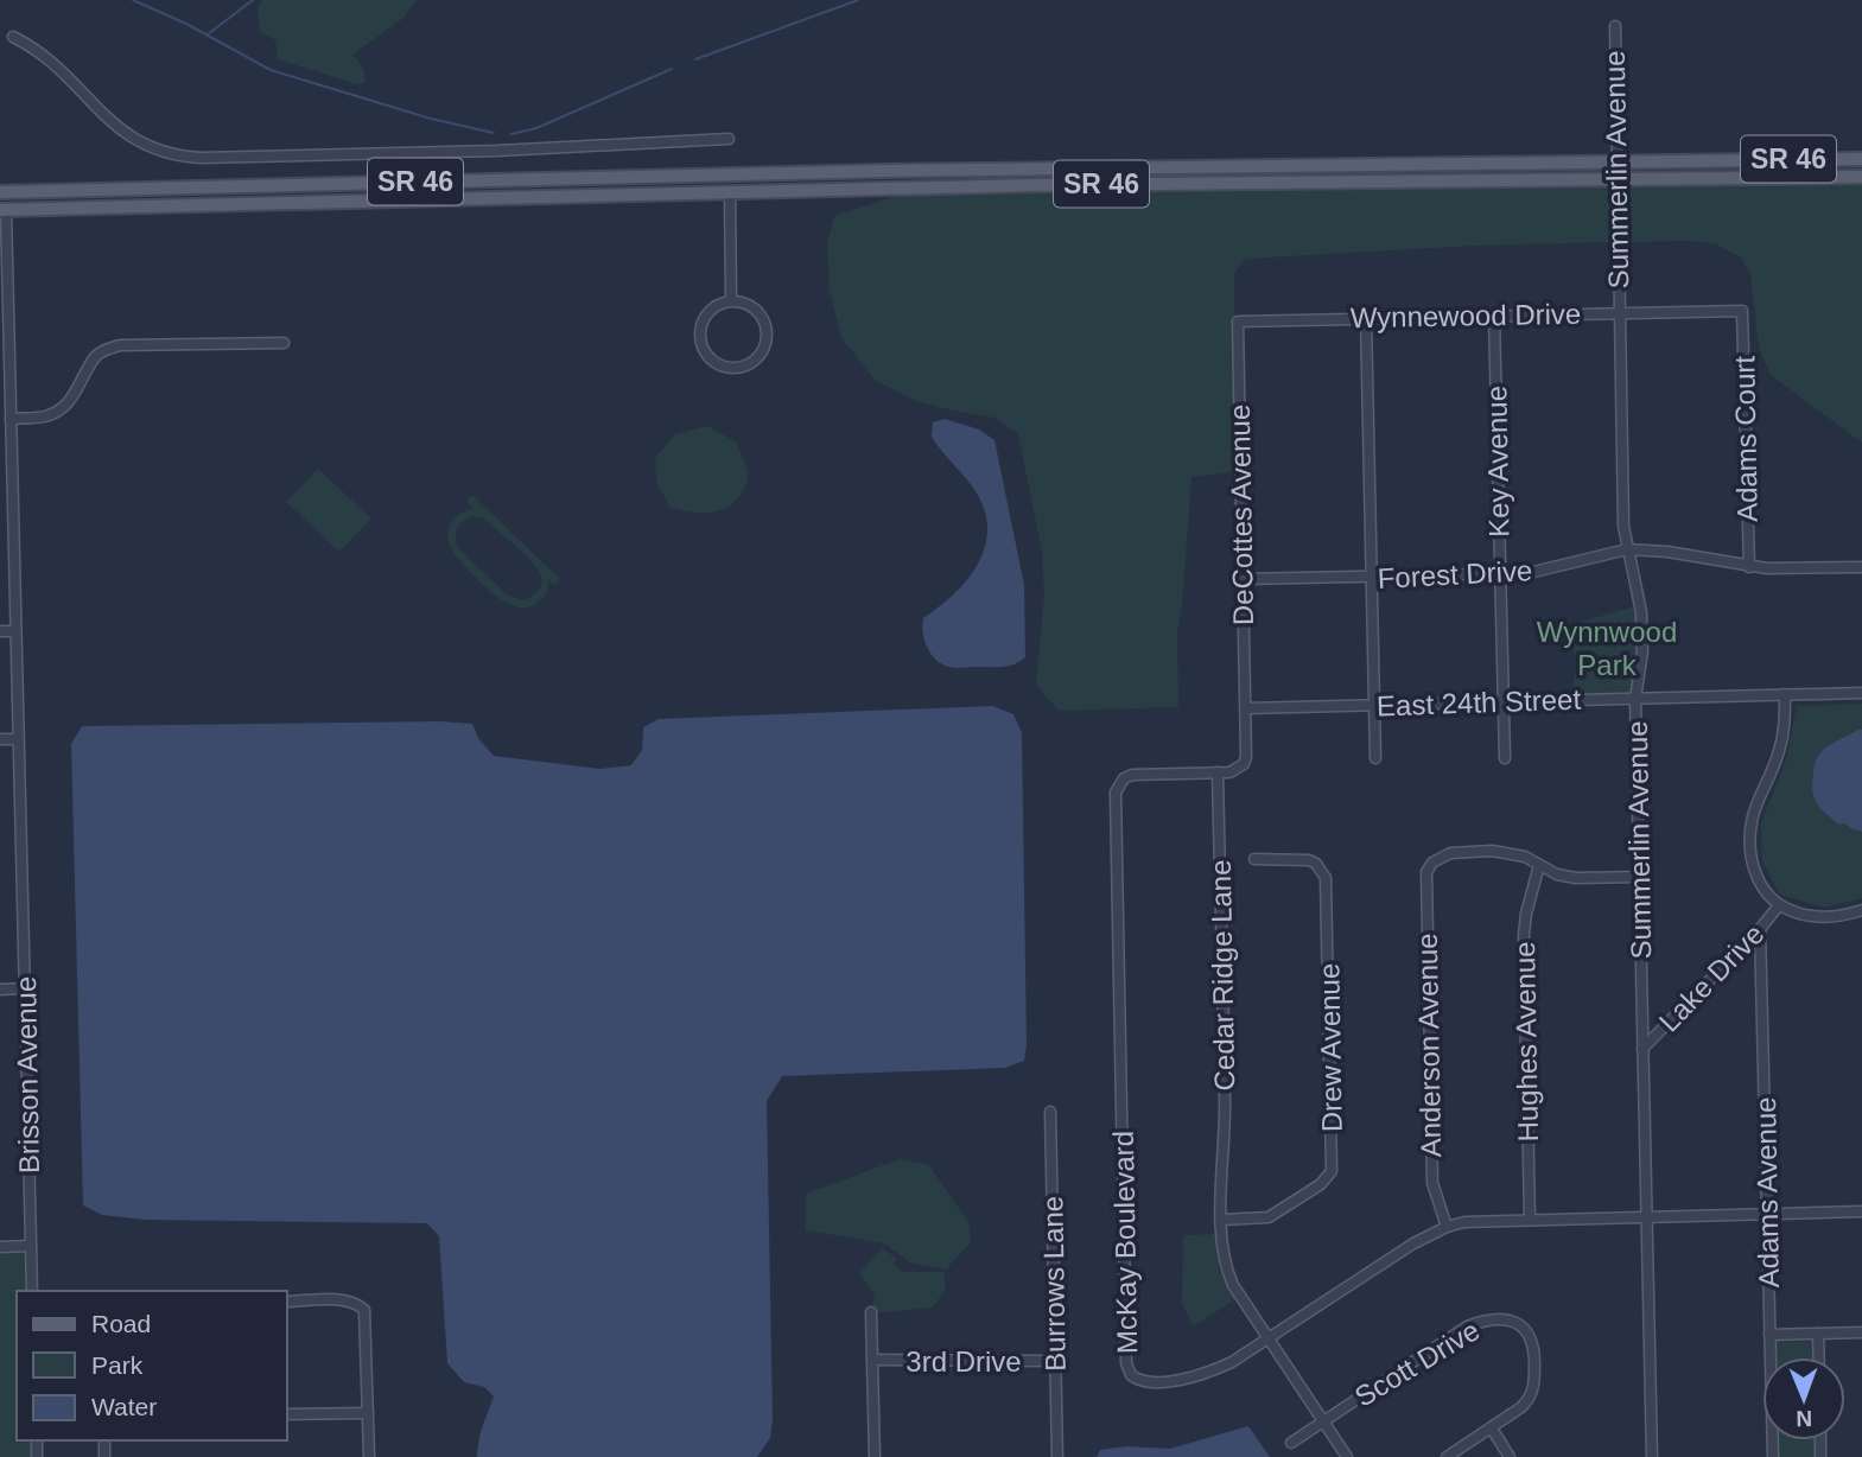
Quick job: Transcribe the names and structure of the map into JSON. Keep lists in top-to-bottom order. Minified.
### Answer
{"streets":{"main road":["SR 46"],"street":["Summerlin Avenue","Wynnewood Drive","Adams Court","Key Avenue","DeCottes Avenue","Forest Drive","East 24th Street","Cedar Ridge Lane","Lake Drive","Hughes Avenue","Anderson Avenue","Drew Avenue","Brisson Avenue","Adams Avenue","McKay Boulevard","Burrows Lane","3rd Drive","Scott Drive"]},"crossings":[["SR 46","Summerlin Avenue"],["SR 46","Brisson Avenue"],["Summerlin Avenue","Wynnewood Drive"],["Summerlin Avenue","Forest Drive"],["Summerlin Avenue","East 24th Street"],["Summerlin Avenue","Lake Drive"],["Summerlin Avenue","McKay Boulevard"],["Wynnewood Drive","Adams Court"],["Wynnewood Drive","Key Avenue"],["Wynnewood Drive","DeCottes Avenue"],["Adams Court","Forest Drive"],["Key Avenue","Forest Drive"],["Key Avenue","East 24th Street"],["DeCottes Avenue","Forest Drive"],["DeCottes Avenue","East 24th Street"],["Cedar Ridge Lane","Drew Avenue"],["Cedar Ridge Lane","McKay Boulevard"],["Cedar Ridge Lane","Scott Drive"],["Lake Drive","Adams Avenue"],["Hughes Avenue","Anderson Avenue"],["Hughes Avenue","McKay Boulevard"],["Anderson Avenue","McKay Boulevard"],["Adams Avenue","McKay Boulevard"],["Burrows Lane","3rd Drive"]],"parks":["Wynnwood Park"],"legend":["Road","Park","Water"],"north":"bottom"}
